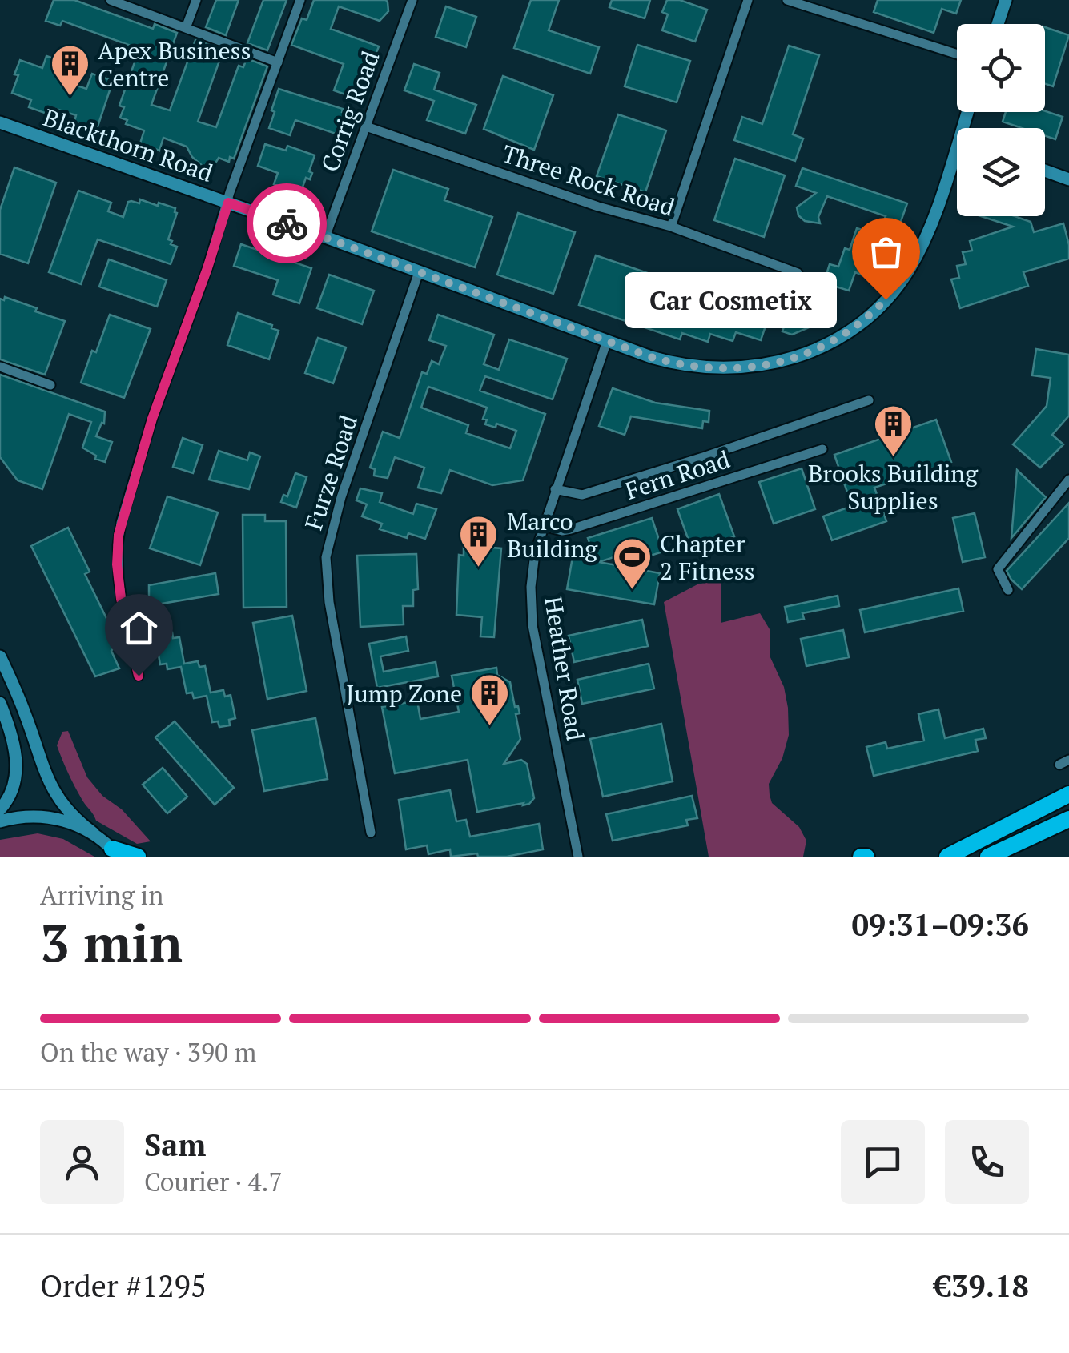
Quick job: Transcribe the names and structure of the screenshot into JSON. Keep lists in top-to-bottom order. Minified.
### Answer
{"streets":{"street":["Corrig Road","Blackthorn Road","Three Rock Road","Furze Road","Fern Road","Heather Road"]},"crossings":[["Corrig Road","Blackthorn Road"],["Corrig Road","Three Rock Road"],["Blackthorn Road","Furze Road"],["Blackthorn Road","Heather Road"],["Fern Road","Heather Road"]],"places":{"building":["Apex Business Centre","Brooks Building Supplies","Marco Building","Jump Zone"],"other":["Car Cosmetix"],"sports":["Chapter 2 Fitness"]},"page":{"bubble":"Car Cosmetix","heading":["3 min","Arriving in","09:31–09:36"],"panel":["Sam","Courier · 4.7","Order #1295","€39.18"],"bar":"On the way · 390 m"}}
